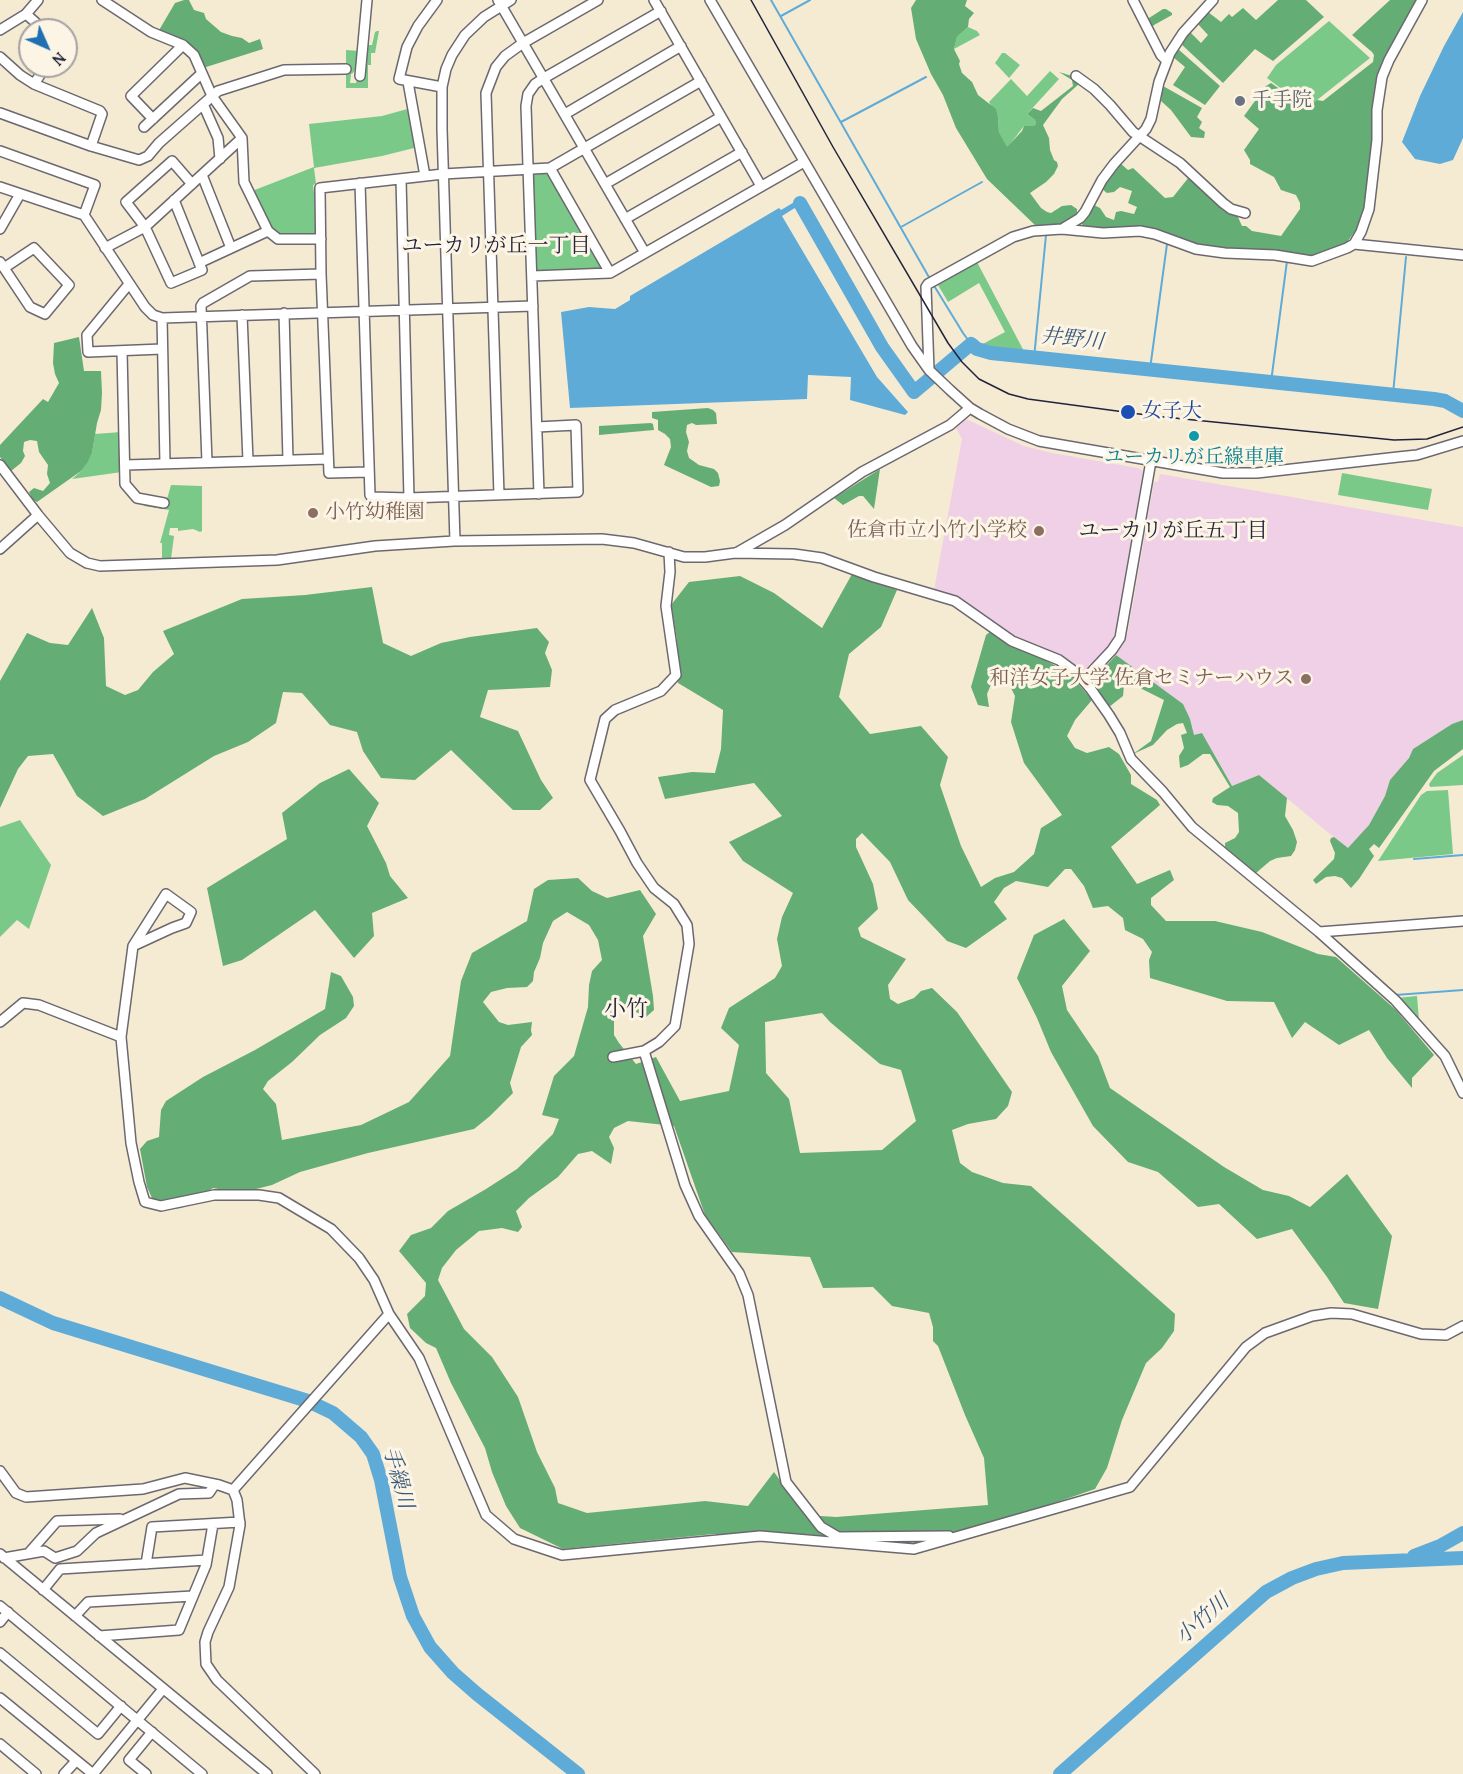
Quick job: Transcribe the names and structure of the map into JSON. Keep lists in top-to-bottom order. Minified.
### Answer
{"districts":["ユーカリが丘一丁目","ユーカリが丘五丁目","小竹"],"water":["井野川","手繰川","小竹川"],"places":["千手院","女子大","ユーカリが丘線車庫","小竹幼稚園","佐倉市立小竹小学校","和洋女子大学 佐倉セミナーハウス"],"north":"bottom right"}
